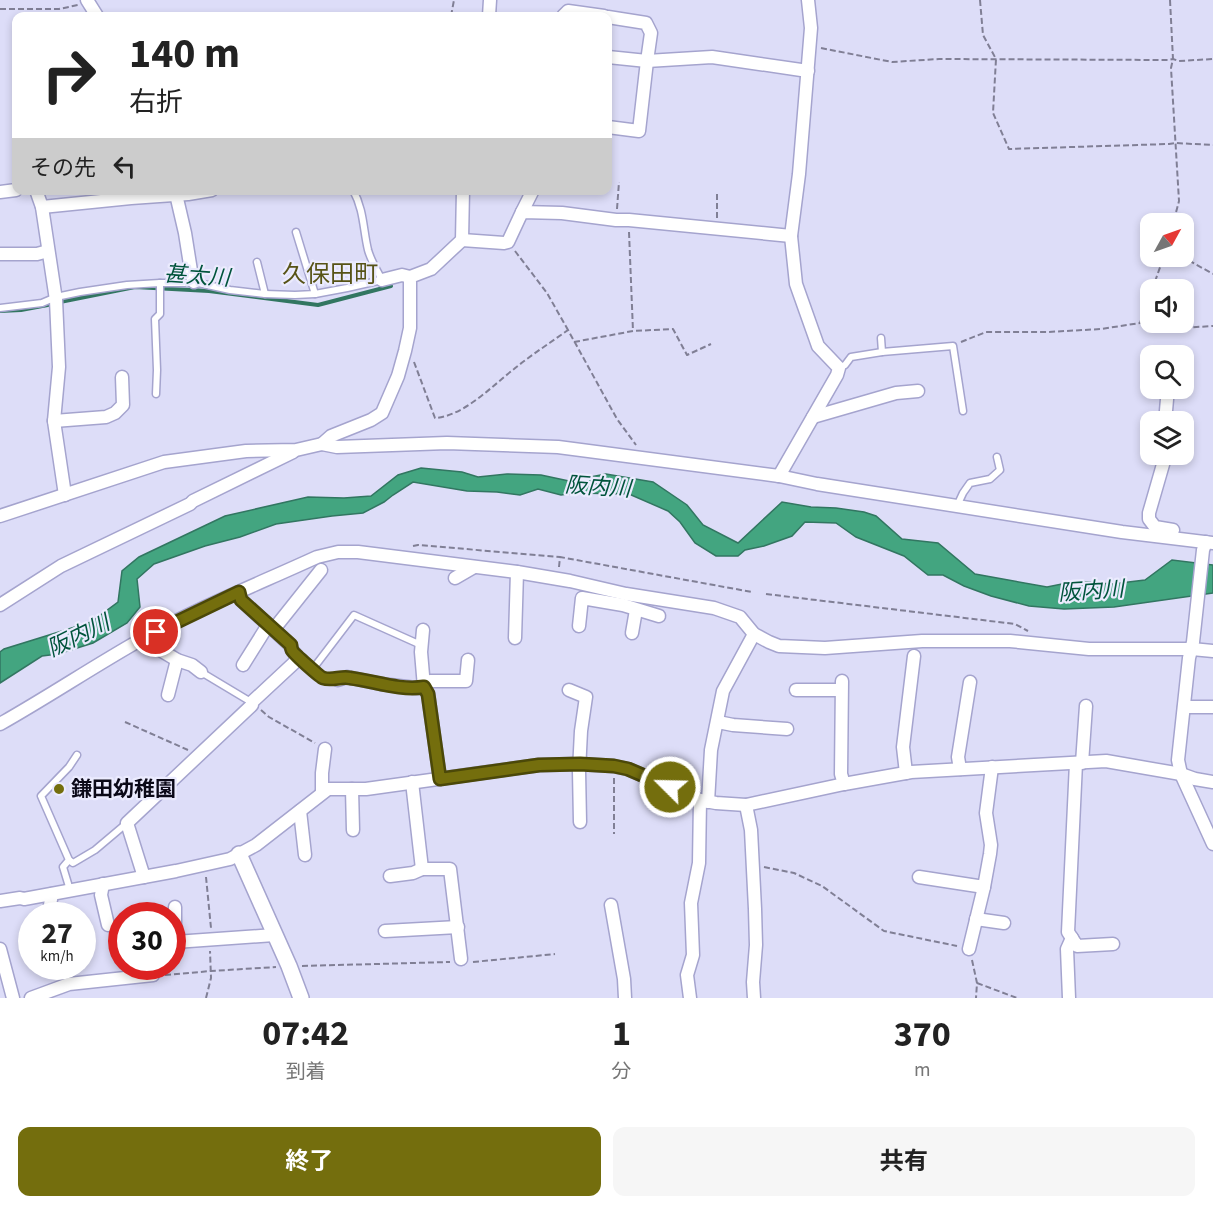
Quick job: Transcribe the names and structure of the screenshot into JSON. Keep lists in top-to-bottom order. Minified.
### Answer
{"districts":["久保田町"],"water":["甚太川","阪内川"],"places":["鎌田幼稚園"],"north":"top right","page":{"turn":["140 m","右折"],"then":"その先","speed":"27 km/h","limit":"30","eta":["07:42","到着","1","分","370","m"],"buttons":["終了","共有"]}}
